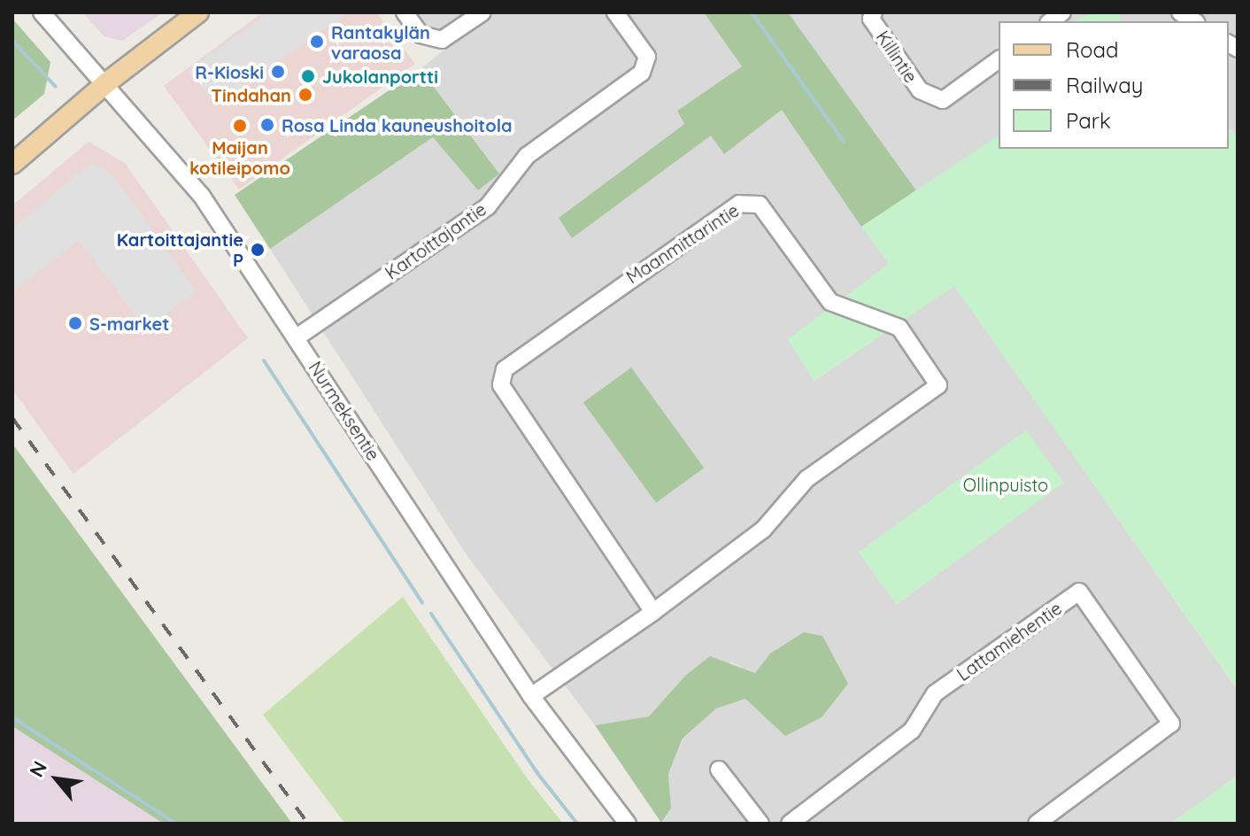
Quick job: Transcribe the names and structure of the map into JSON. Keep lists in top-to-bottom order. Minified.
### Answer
{"streets":{"street":["Killintie","Kartoittajantie","Maanmittarintie","Nurmeksentie","Lattamiehentie"]},"crossings":[["Kartoittajantie","Nurmeksentie"],["Maanmittarintie","Nurmeksentie"]],"parks":["Ollinpuisto"],"places":["Rantakylän varaosa","R-Kioski","Jukolanportti","Tindahan","Rosa Linda kauneushoitola","Maijan kotileipomo","Kartoittajantie P","S-market"],"legend":["Road","Railway","Park"],"north":"top left"}
